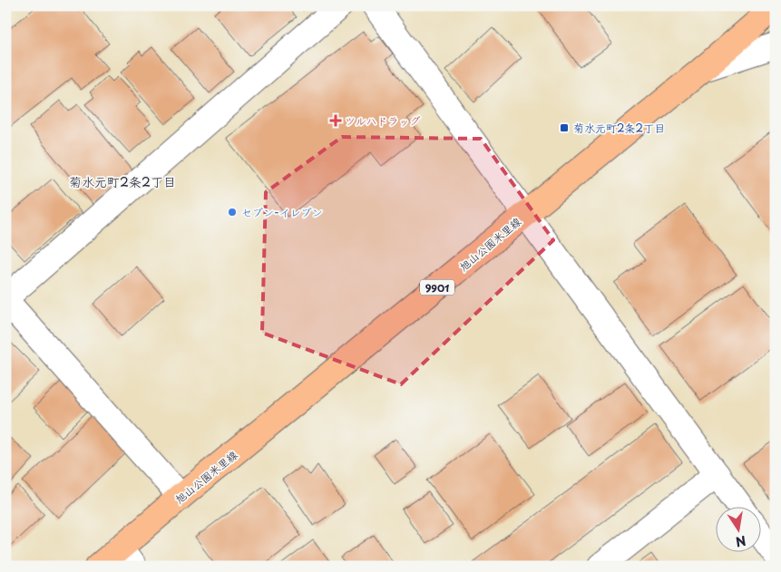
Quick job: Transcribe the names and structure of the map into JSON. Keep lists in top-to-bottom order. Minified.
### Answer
{"streets":{"main road":["旭山公園米里線","9901"]},"districts":["菊水元町2条2丁目"],"places":{"health":["ツルハドラッグ"],"transit":["菊水元町2条2丁目"],"other":["セブン-イレブン"]},"north":"bottom"}
